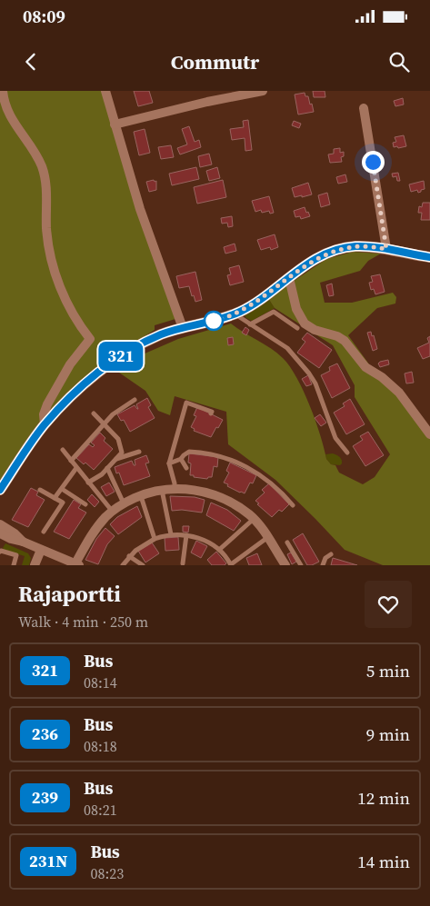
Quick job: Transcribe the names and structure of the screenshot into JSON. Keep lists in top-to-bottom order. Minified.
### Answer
{"lines":["bus line 321"],"page":{"status":"08:09","header":"Commutr","on_map":"321","heading":["Rajaportti","Walk · 4 min · 250 m"],"list":[{"mark":"321","name":"Bus","note":"08:14","value":"5 min"},{"mark":"236","name":"Bus","note":"08:18","value":"9 min"},{"mark":"239","name":"Bus","note":"08:21","value":"12 min"},{"mark":"231N","name":"Bus","note":"08:23","value":"14 min"}]}}
